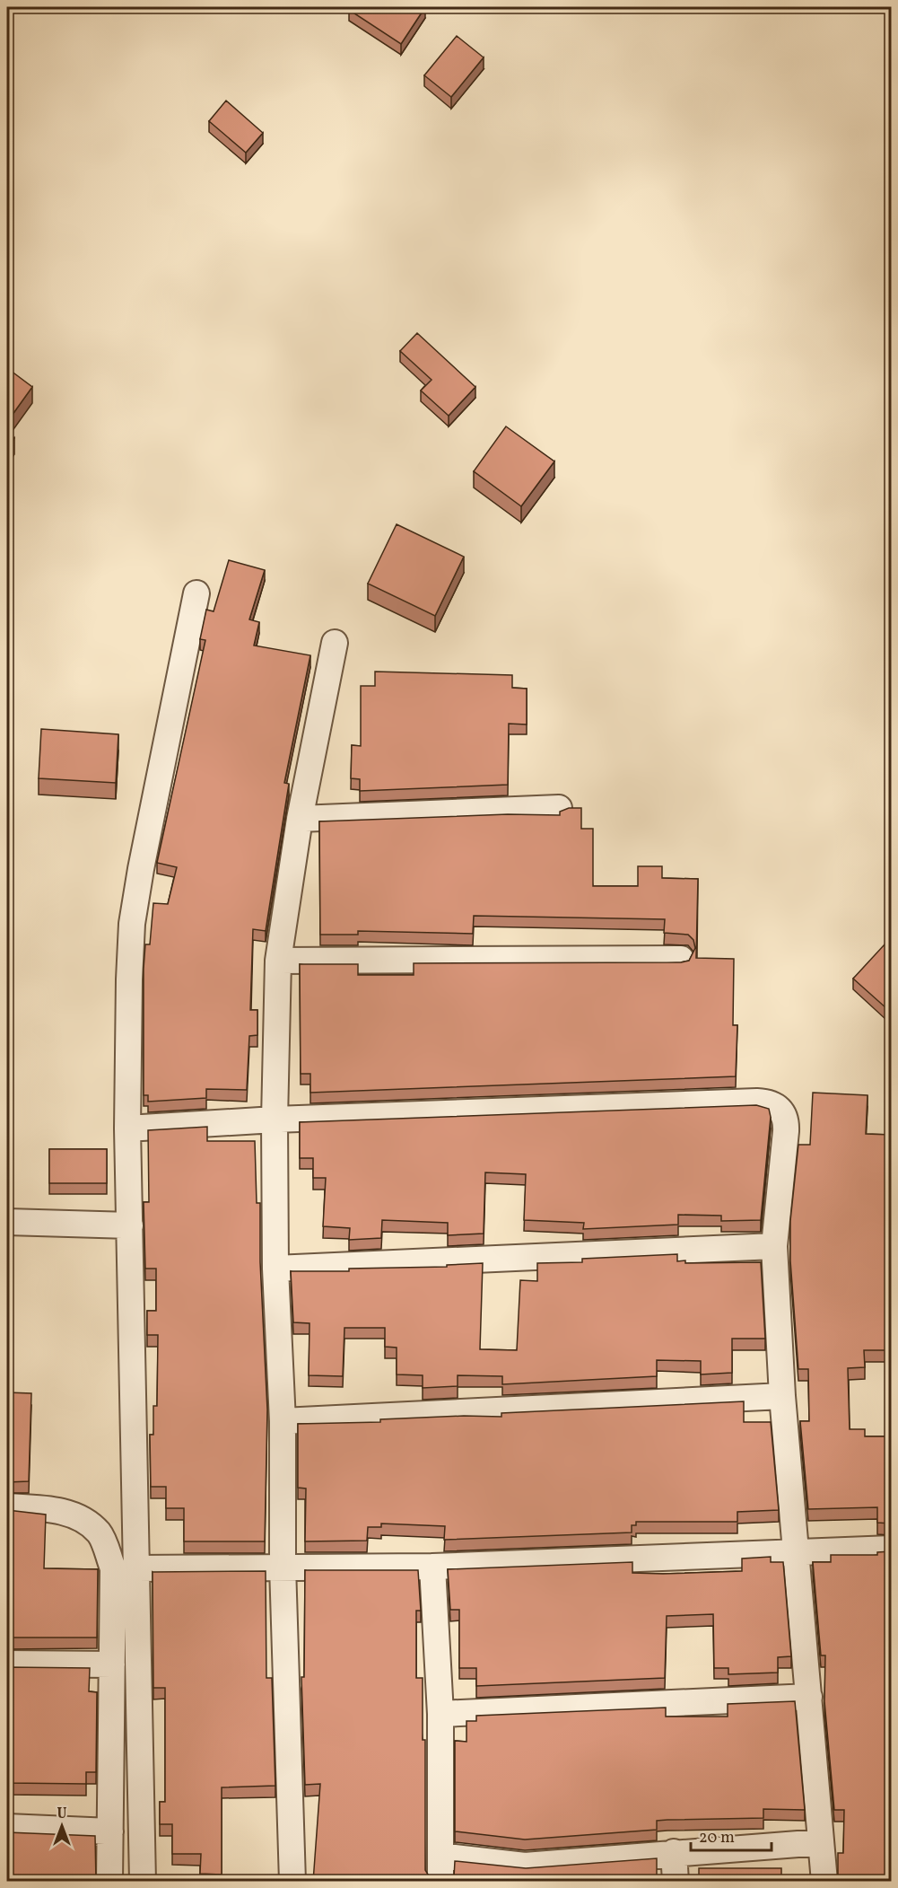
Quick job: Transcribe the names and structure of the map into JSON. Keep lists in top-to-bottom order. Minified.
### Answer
{"scale_bar":"20 m","north":"top"}
